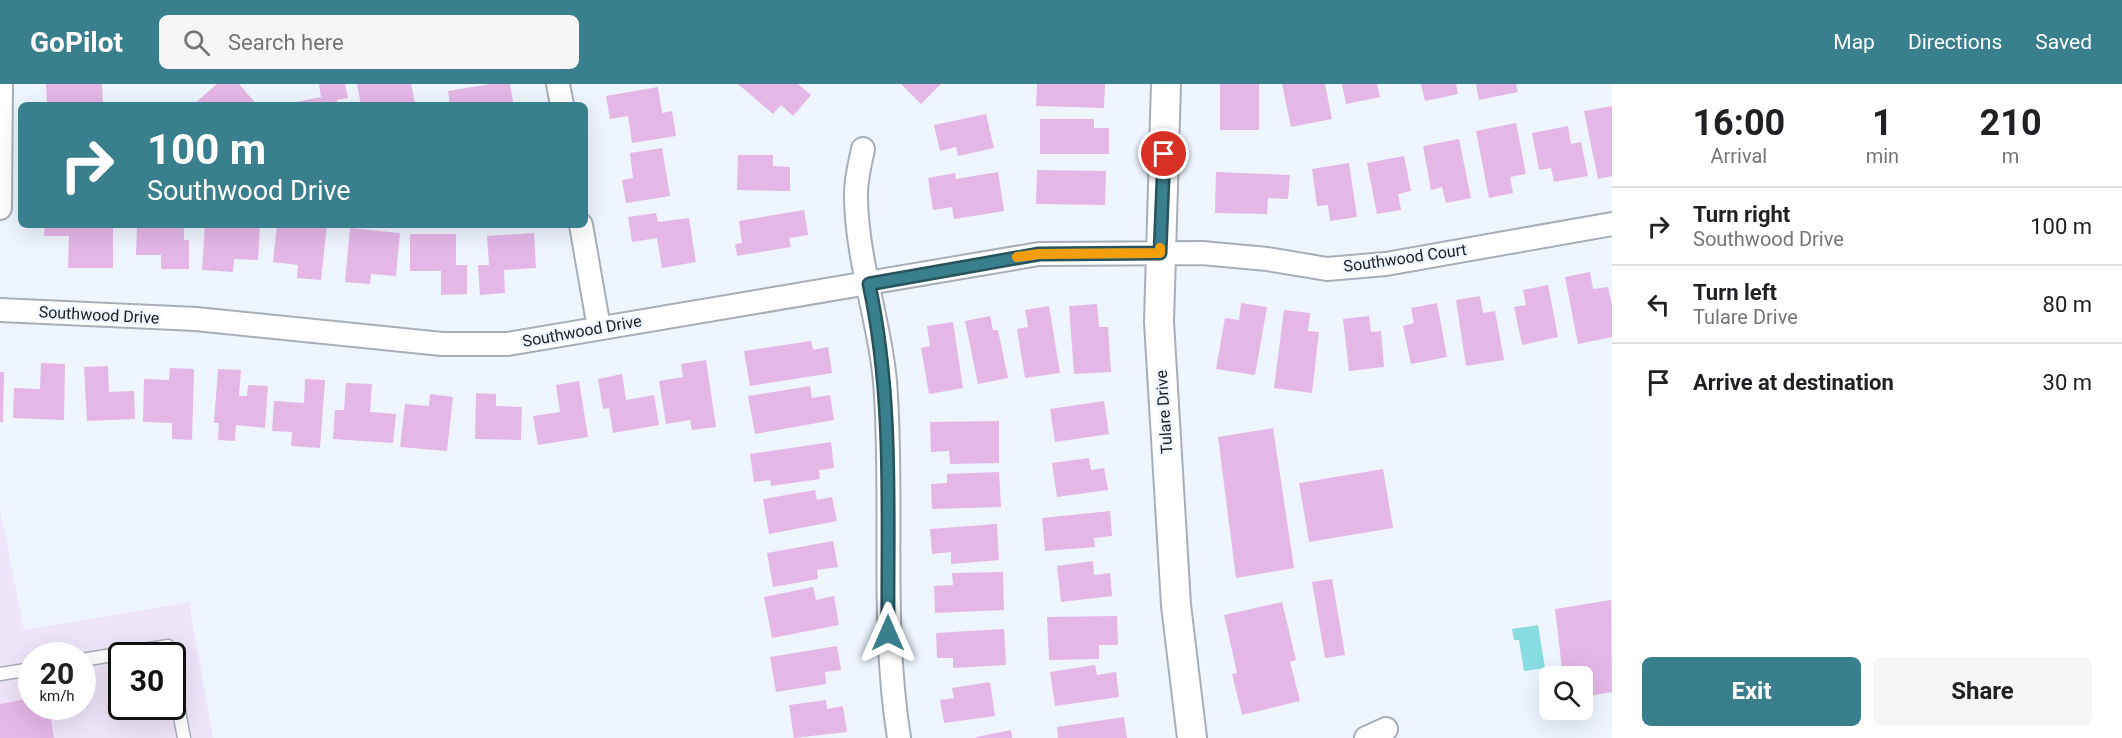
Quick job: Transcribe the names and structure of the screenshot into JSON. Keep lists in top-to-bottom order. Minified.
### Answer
{"streets":{"street":["Southwood Court","Southwood Drive","Tulare Drive"]},"crossings":[["Southwood Court","Southwood Drive"],["Southwood Court","Tulare Drive"],["Southwood Drive","Tulare Drive"]],"page":{"header":"GoPilot","search":"Search here","nav":["Map","Directions","Saved"],"eta":["16:00","Arrival","1","min","210","m"],"turn":["100 m","Southwood Drive"],"list":[{"name":"Turn right","note":"Southwood Drive","value":"100 m"},{"name":"Turn left","note":"Tulare Drive","value":"80 m"},{"name":"Arrive at destination","value":"30 m"}],"speed":"20 km/h","limit":"30","buttons":["Exit","Share"]}}
